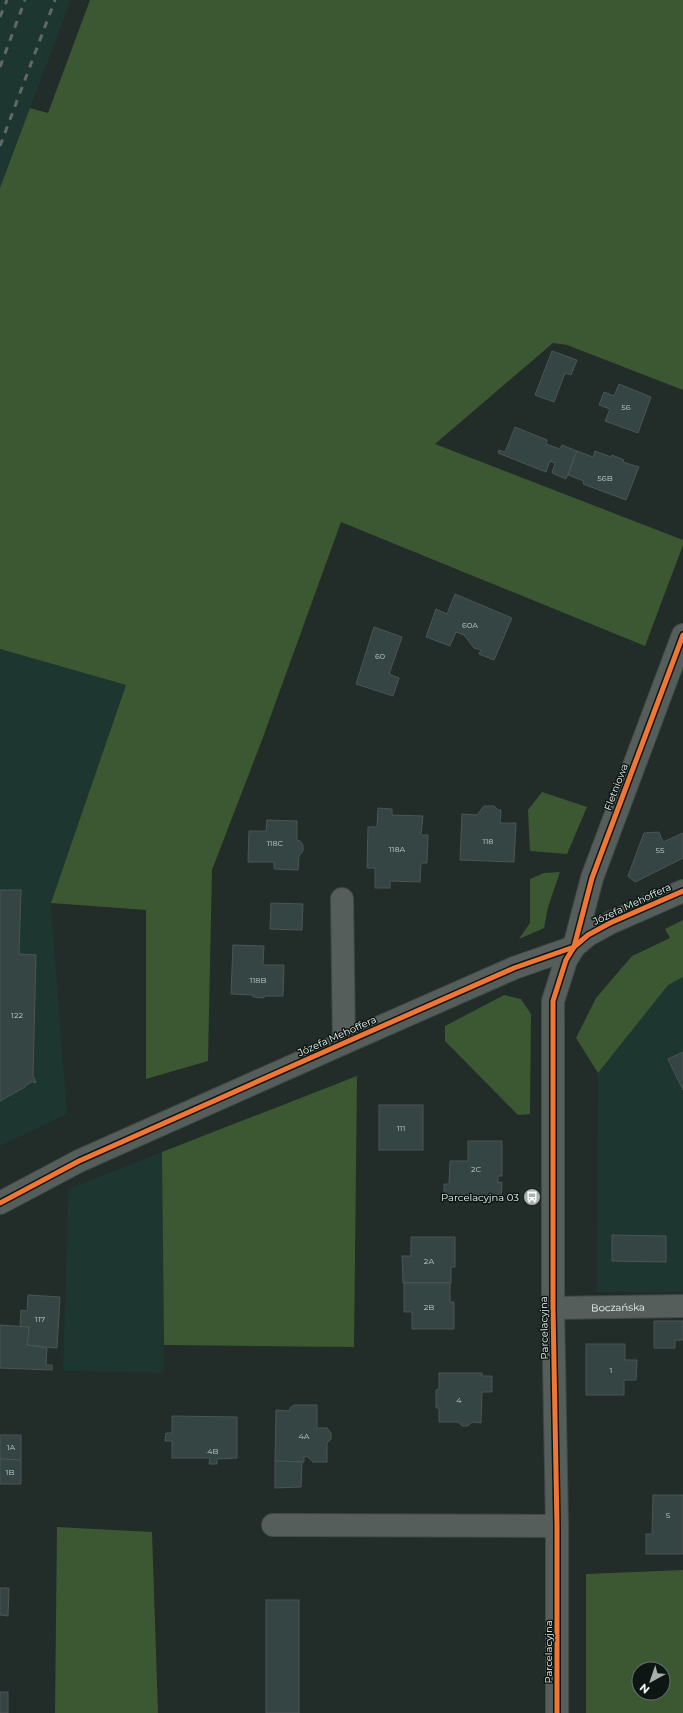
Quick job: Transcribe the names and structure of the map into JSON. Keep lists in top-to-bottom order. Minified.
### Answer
{"streets":{"street":["Fletniowa","Józefa Mehoffera","Boczańska","Parcelacyjna"]},"crossings":[["Fletniowa","Józefa Mehoffera"],["Fletniowa","Parcelacyjna"],["Józefa Mehoffera","Parcelacyjna"],["Boczańska","Parcelacyjna"]],"places":{"bus stop":["Parcelacyjna 03"]},"house_numbers":["56","56B","60A","60","118","118C","118A","55","118B","122","111","2C","2A","2B","117","1","4","4A","1A","4B","1B","5"],"north":"bottom left"}
